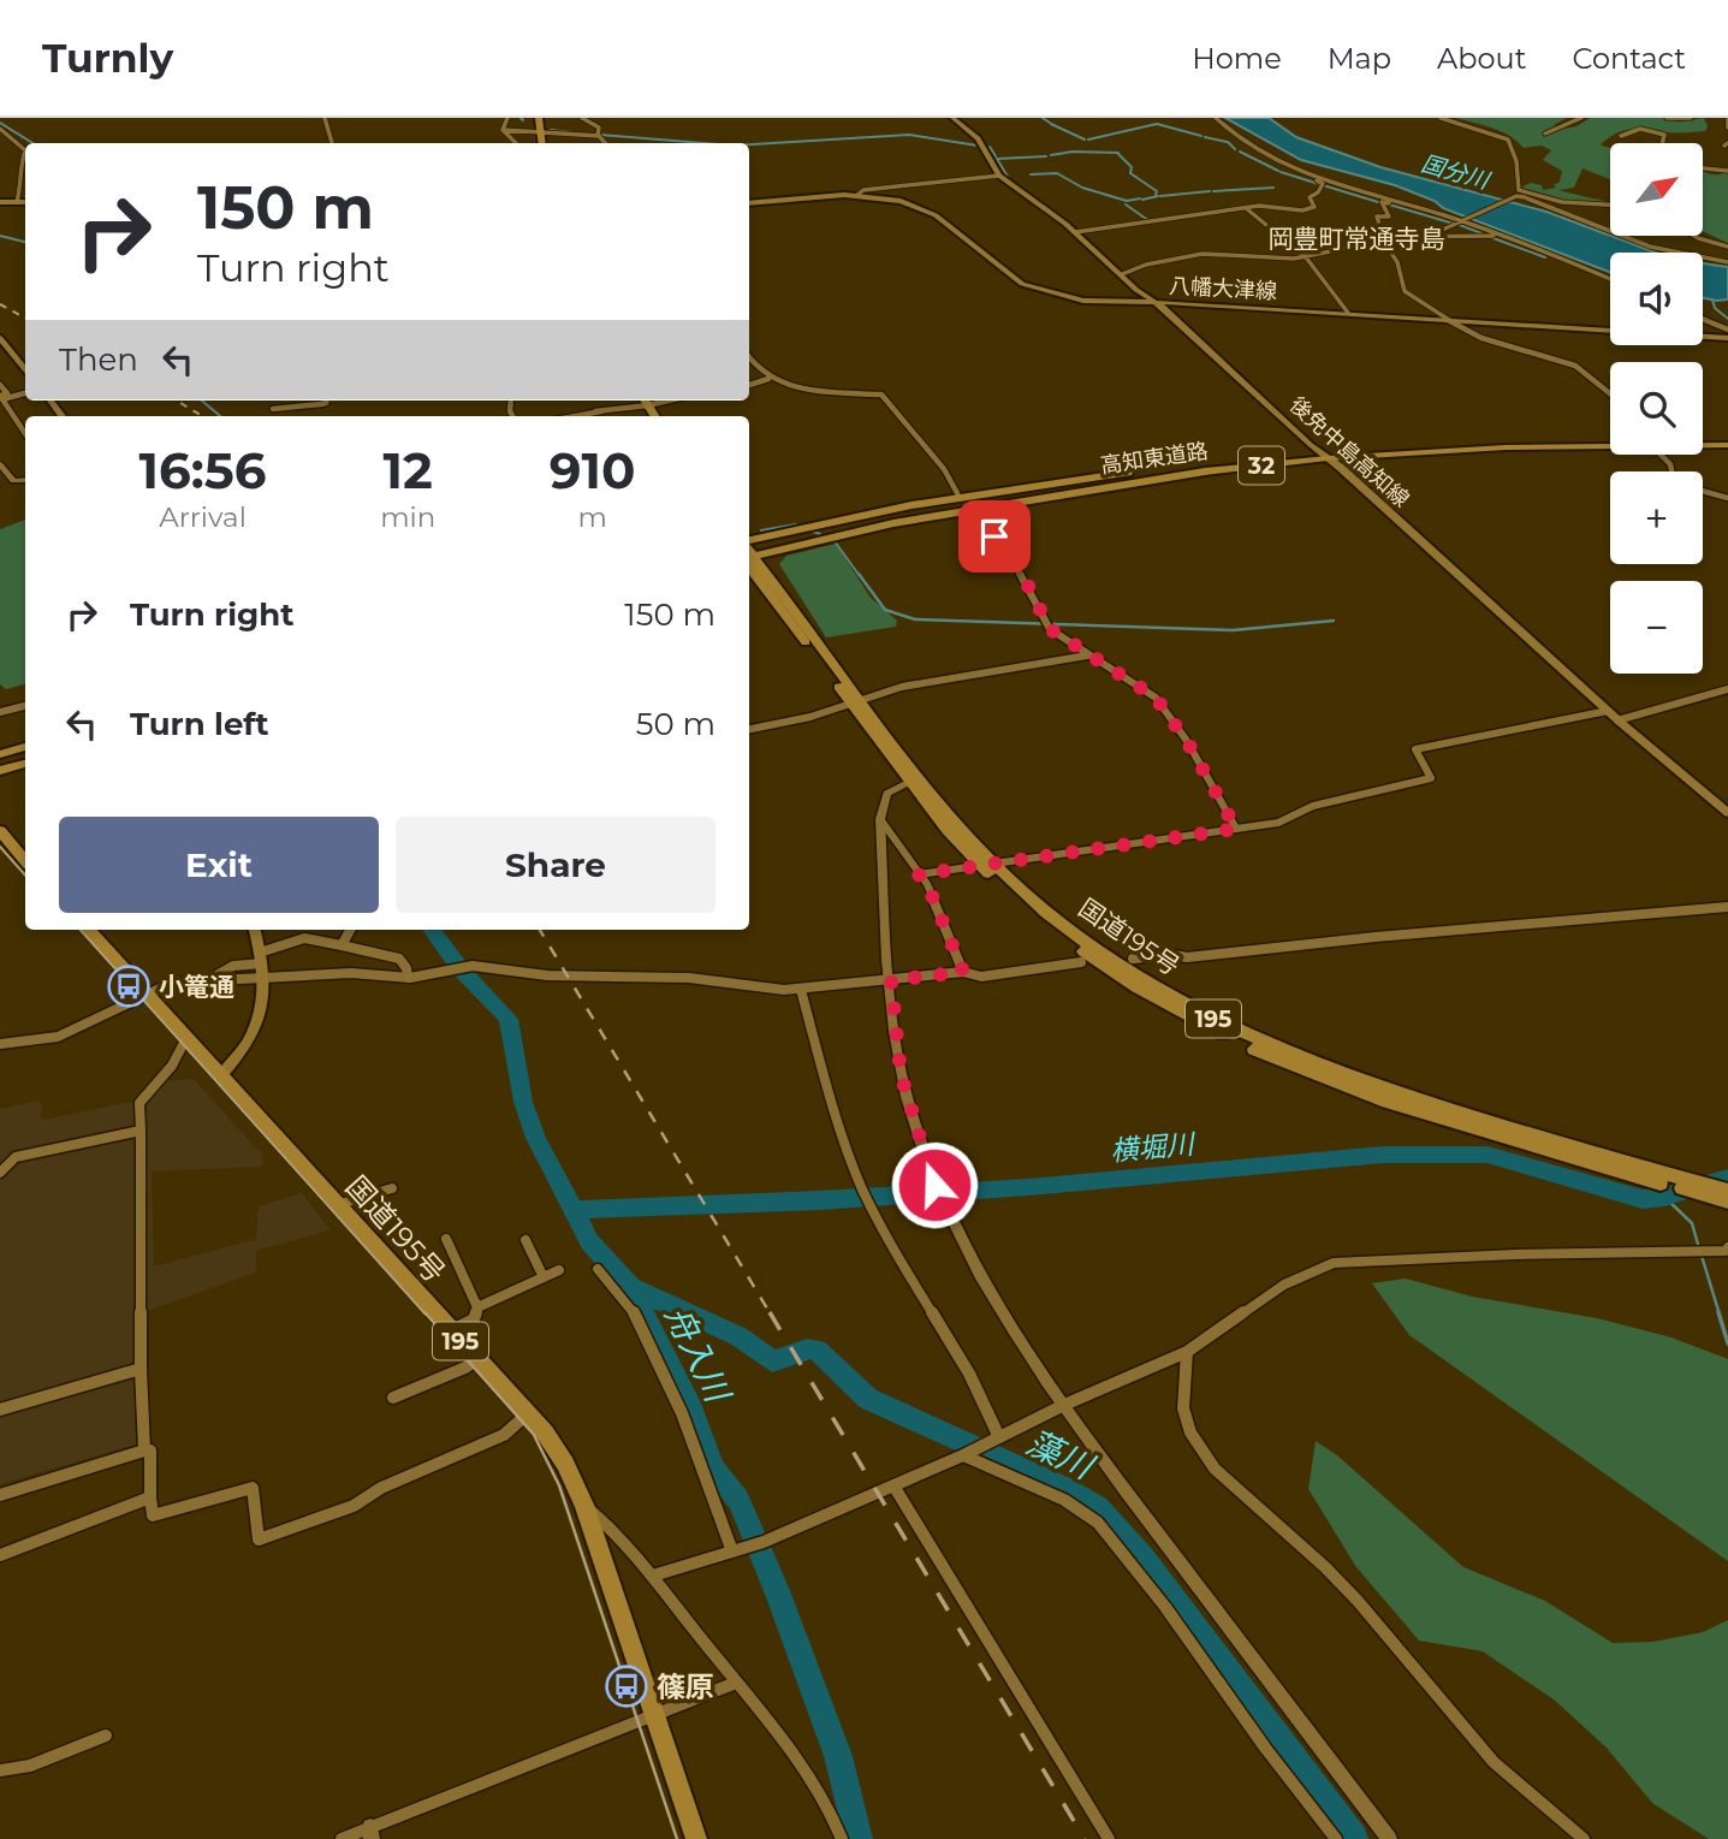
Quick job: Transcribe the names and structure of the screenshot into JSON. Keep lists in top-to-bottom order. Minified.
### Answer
{"streets":{"highway":["高知東道路","32","国道195号","195"],"main road":["八幡大津線","後免中島高知線"]},"crossings":[["八幡大津線","後免中島高知線"],["後免中島高知線","高知東道路"]],"districts":["岡豊町常通寺島"],"water":["国分川","横堀川","舟入川","藻川"],"places":{"bus stop":["小篭通","篠原"]},"north":"top right","page":{"header":"Turnly","nav":["Home","Map","About","Contact"],"map_buttons":["+","−"],"turn":["150 m","Turn right"],"then":"Then","eta":["16:56","Arrival","12","min","910","m"],"list":[{"name":"Turn right","value":"150 m"},{"name":"Turn left","value":"50 m"}],"buttons":["Exit","Share"]}}
